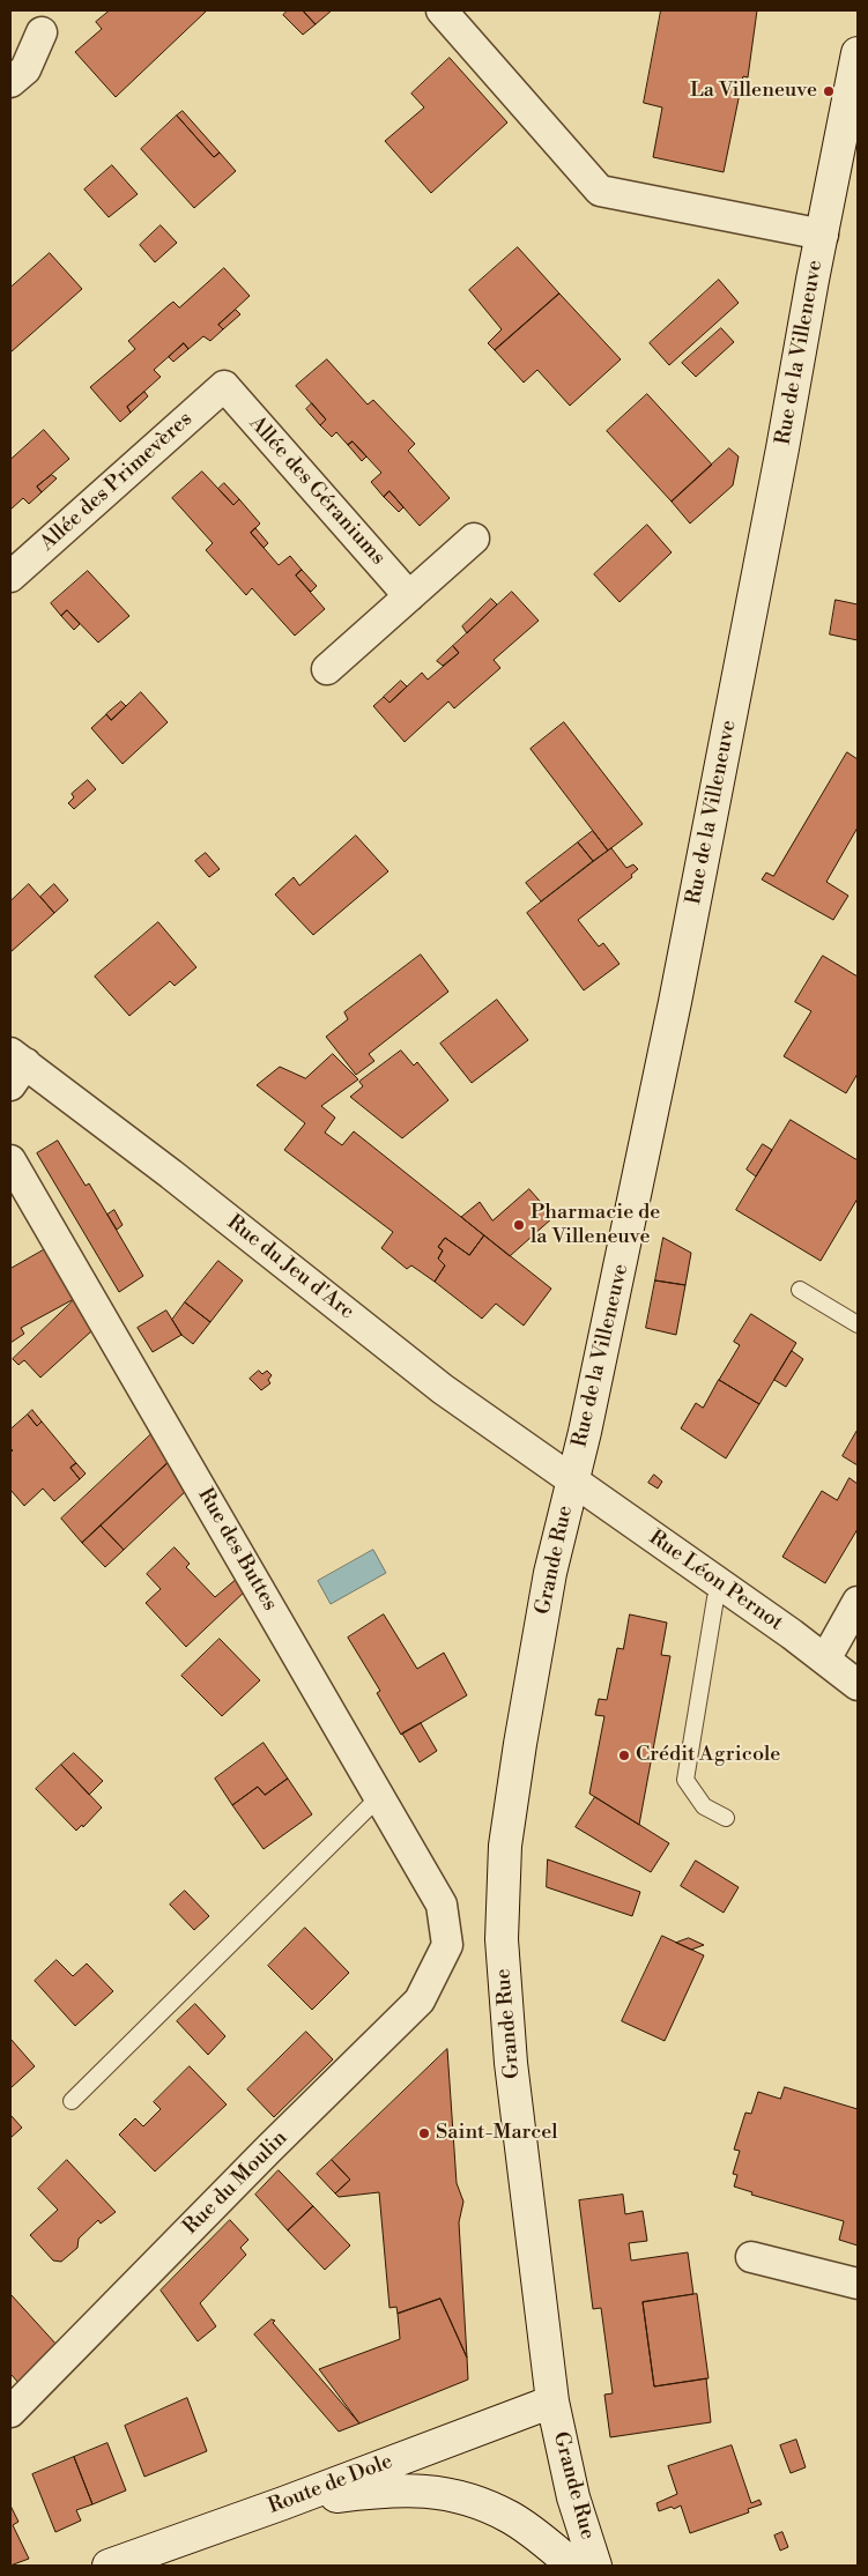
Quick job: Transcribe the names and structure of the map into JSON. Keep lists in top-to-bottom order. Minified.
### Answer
{"streets":{"main road":["Rue de la Villeneuve","Grande Rue","Route de Dole"],"street":["Allée des Primevères","Allée des Géraniums","Rue du Jeu d'Arc","Rue des Buttes","Rue Léon Pernot","Rue du Moulin"]},"crossings":[["Rue de la Villeneuve","Rue du Jeu d'Arc"],["Rue de la Villeneuve","Grande Rue"],["Rue de la Villeneuve","Rue Léon Pernot"],["Allée des Primevères","Allée des Géraniums"],["Rue du Jeu d'Arc","Grande Rue"],["Rue du Jeu d'Arc","Rue Léon Pernot"],["Rue des Buttes","Rue du Moulin"],["Grande Rue","Rue Léon Pernot"],["Grande Rue","Route de Dole"]],"places":["La Villeneuve","Pharmacie de la Villeneuve","Crédit Agricole","Saint-Marcel"]}
